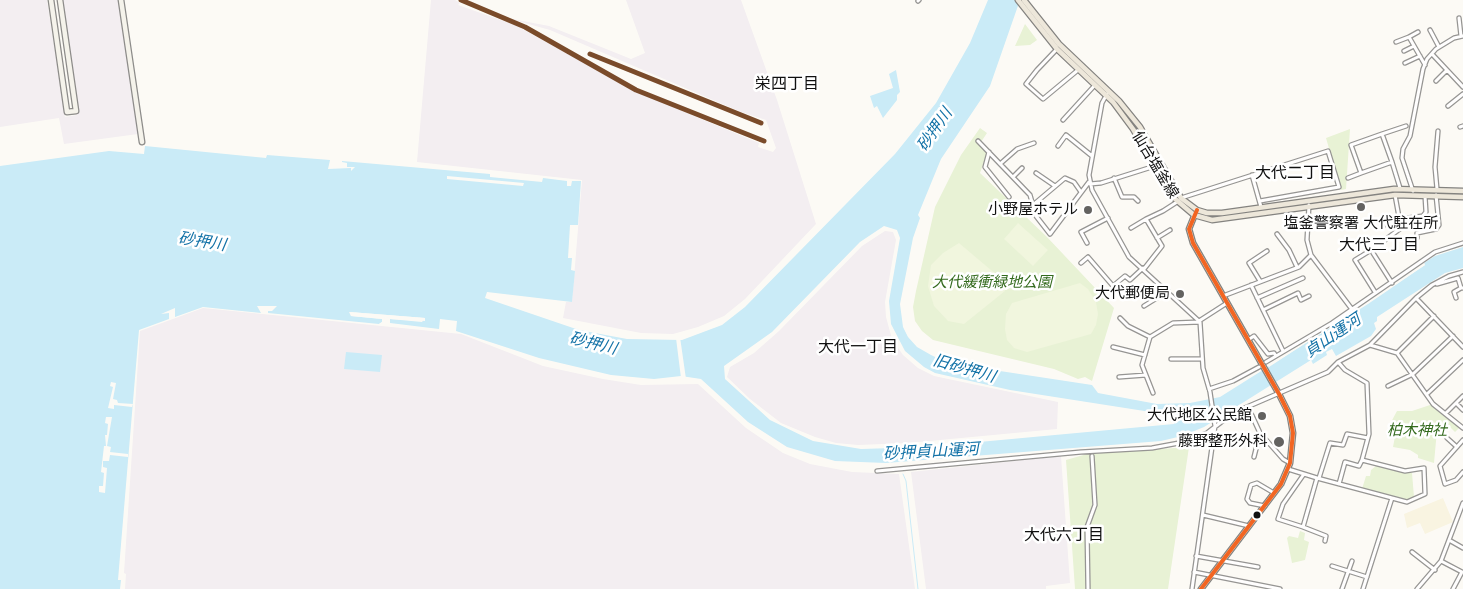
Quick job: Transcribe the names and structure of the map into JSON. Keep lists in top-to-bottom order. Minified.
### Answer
{"streets":{"main road":["仙台塩釜線"]},"districts":["栄四丁目","大代二丁目","大代三丁目","大代一丁目","大代六丁目"],"water":["砂押川","貞山運河","旧砂押川","砂押貞山運河"],"parks":["大代緩衝緑地公園","柏木神社"],"places":["塩釜警察署 大代駐在所","小野屋ホテル","大代郵便局","大代地区公民館","藤野整形外科"]}
